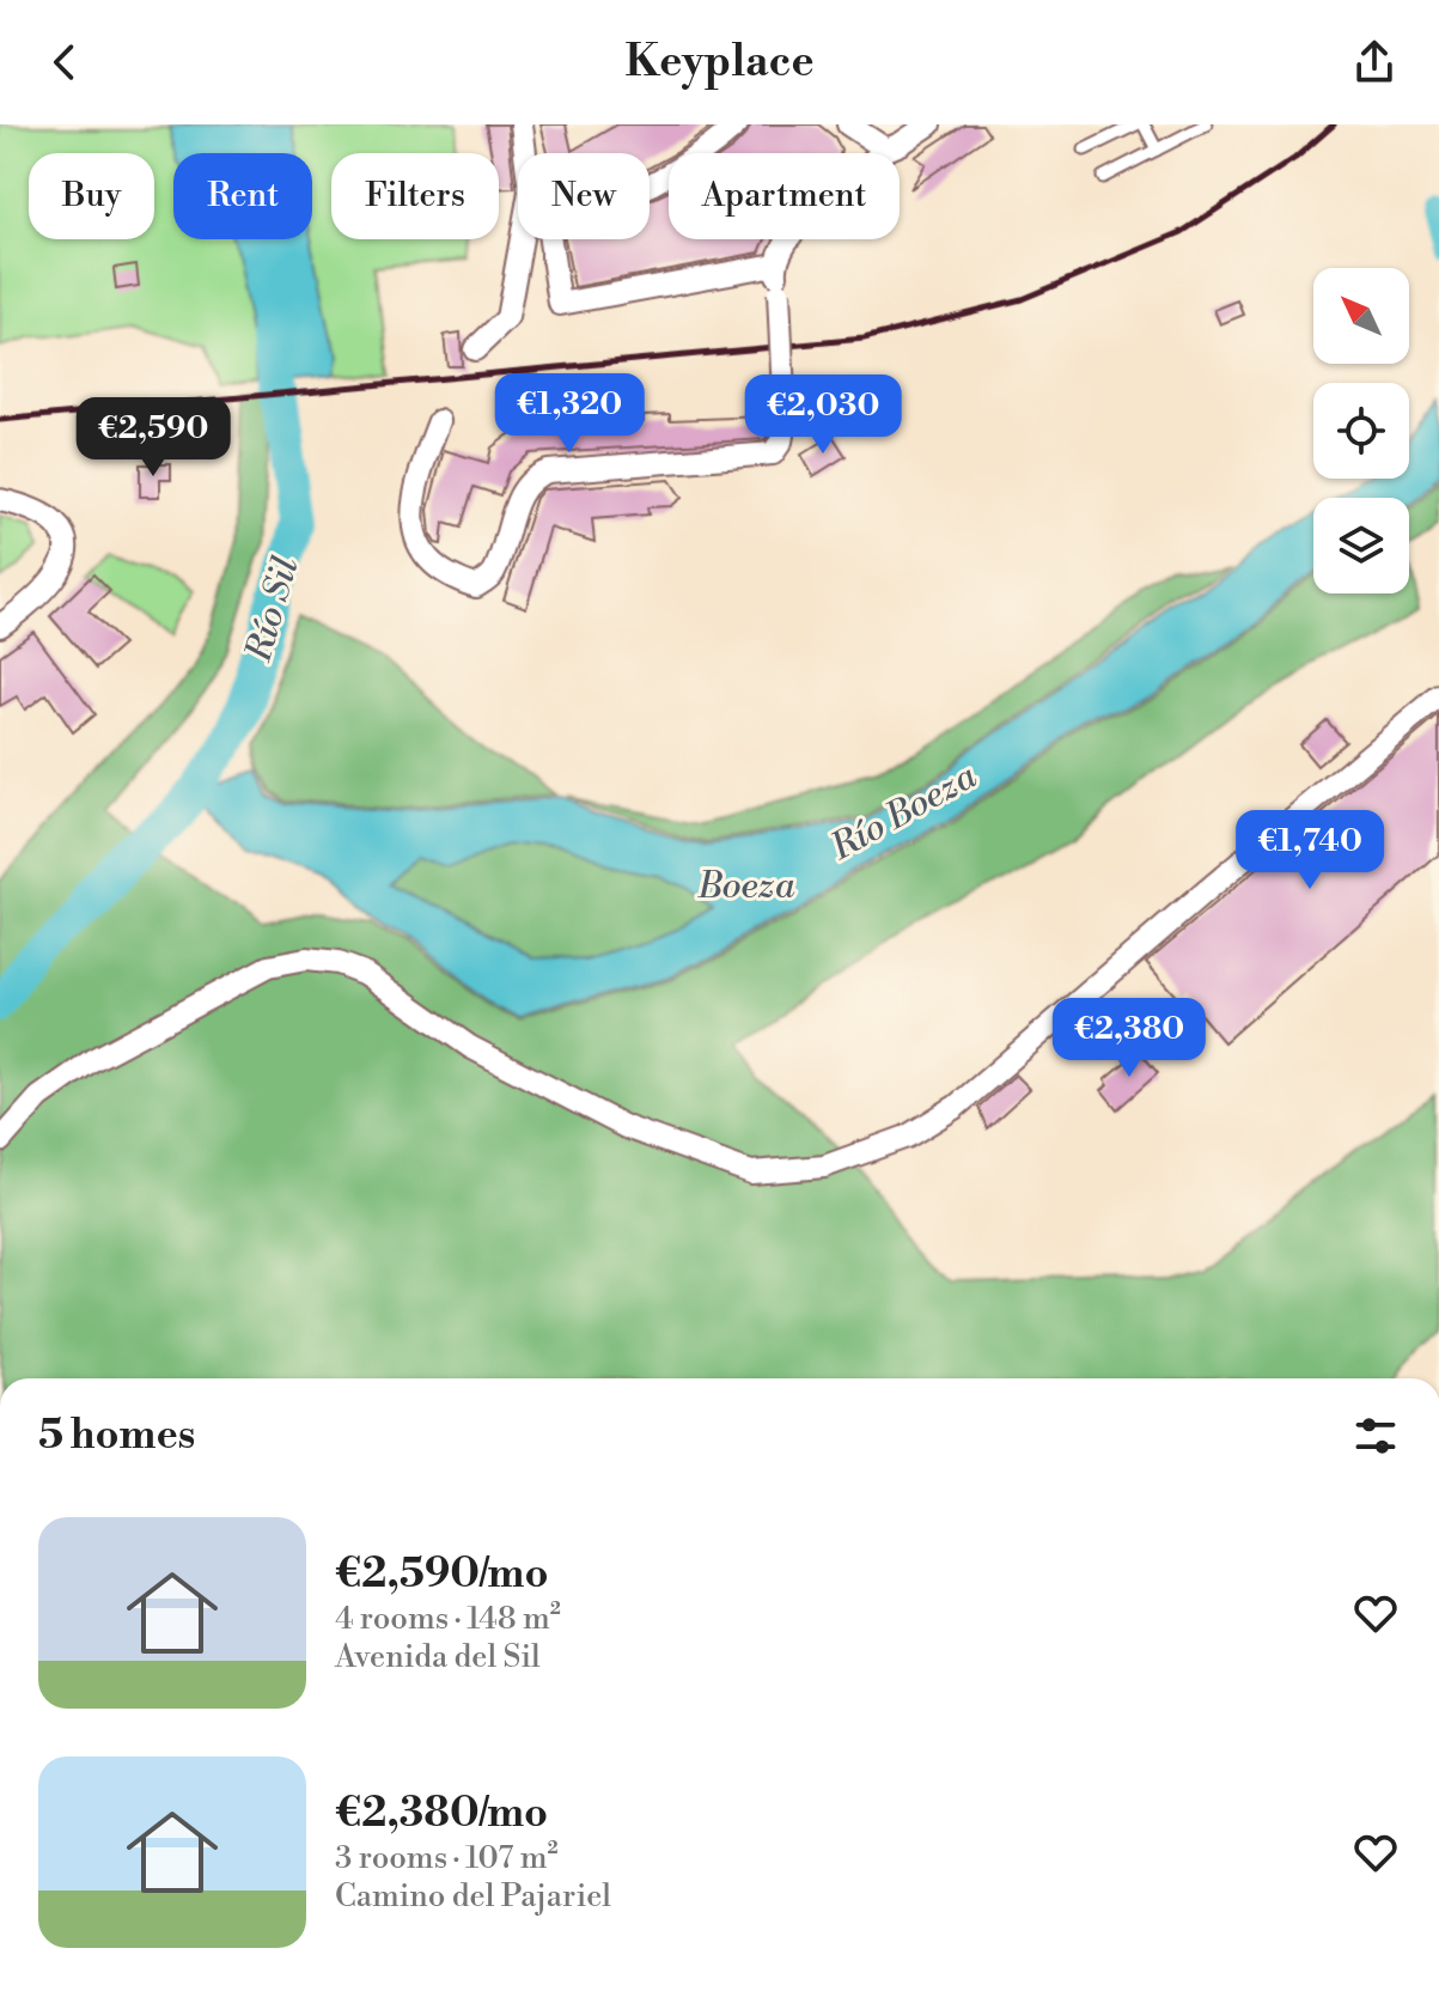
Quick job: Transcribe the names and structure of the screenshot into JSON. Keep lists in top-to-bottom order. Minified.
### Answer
{"water":["Río Sil","Río Boeza","Boeza"],"north":"top left","page":{"header":"Keyplace","chip":["Buy","Rent","Filters","New","Apartment"],"price":["€1,320","€2,030","€2,590","€1,740","€2,380"],"heading":"5 homes","list":[{"name":"€2,590/mo","note":"4 rooms · 148 m² · Avenida del Sil"},{"name":"€2,380/mo","note":"3 rooms · 107 m² · Camino del Pajariel"}]}}
